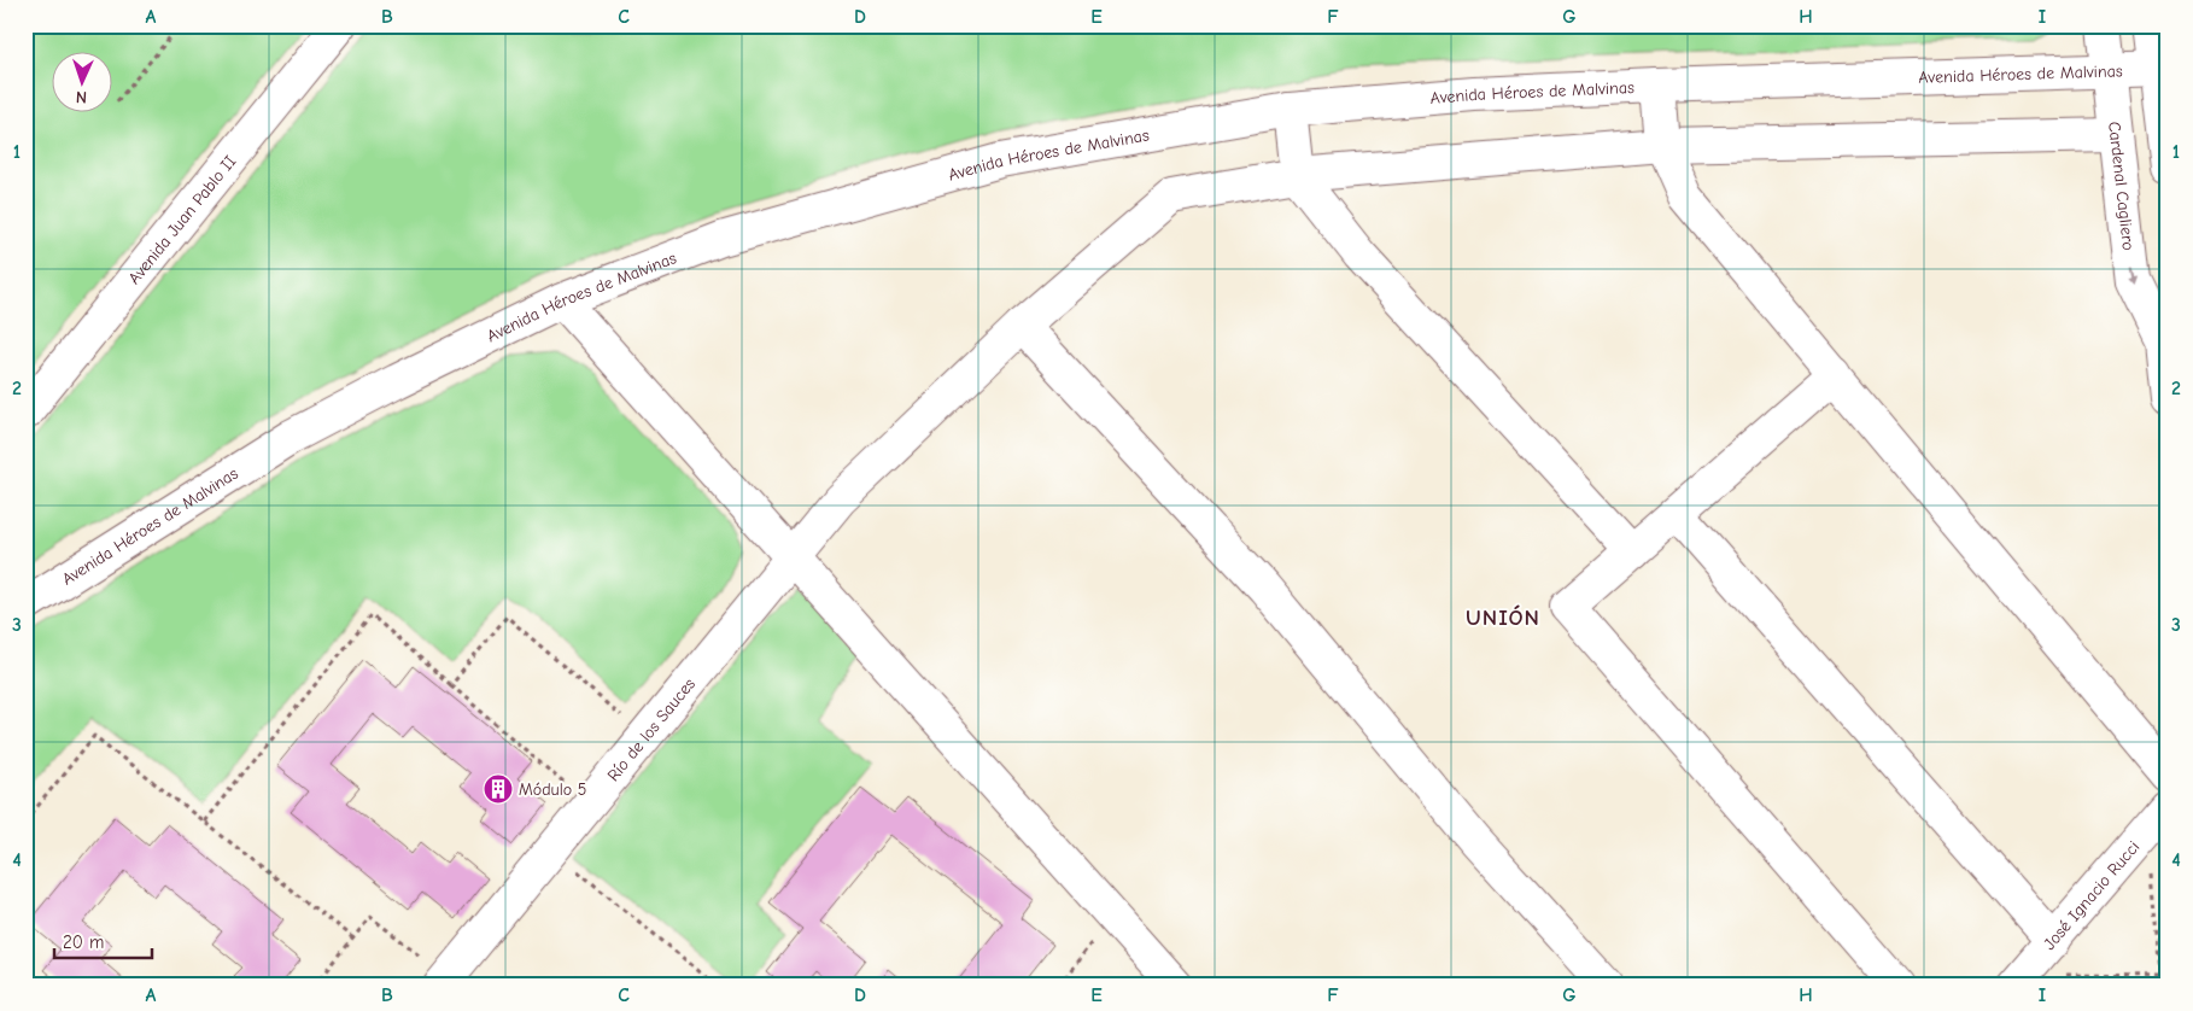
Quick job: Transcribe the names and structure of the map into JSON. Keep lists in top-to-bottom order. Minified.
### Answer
{"streets":{"main road":["Avenida Héroes de Malvinas","Cardenal Cagliero","Avenida Juan Pablo II","Río de los Sauces","José Ignacio Rucci"]},"crossings":[["Avenida Héroes de Malvinas","Cardenal Cagliero"],["Cardenal Cagliero","Río de los Sauces"]],"one_way":["Cardenal Cagliero"],"districts":["UNIÓN"],"places":{"building":["Módulo 5"]},"scale_bar":"20 m","north":"bottom","grid":{"columns":["A","B","C","D","E","F","G","H","I"],"rows":["1","2","3","4"]}}
